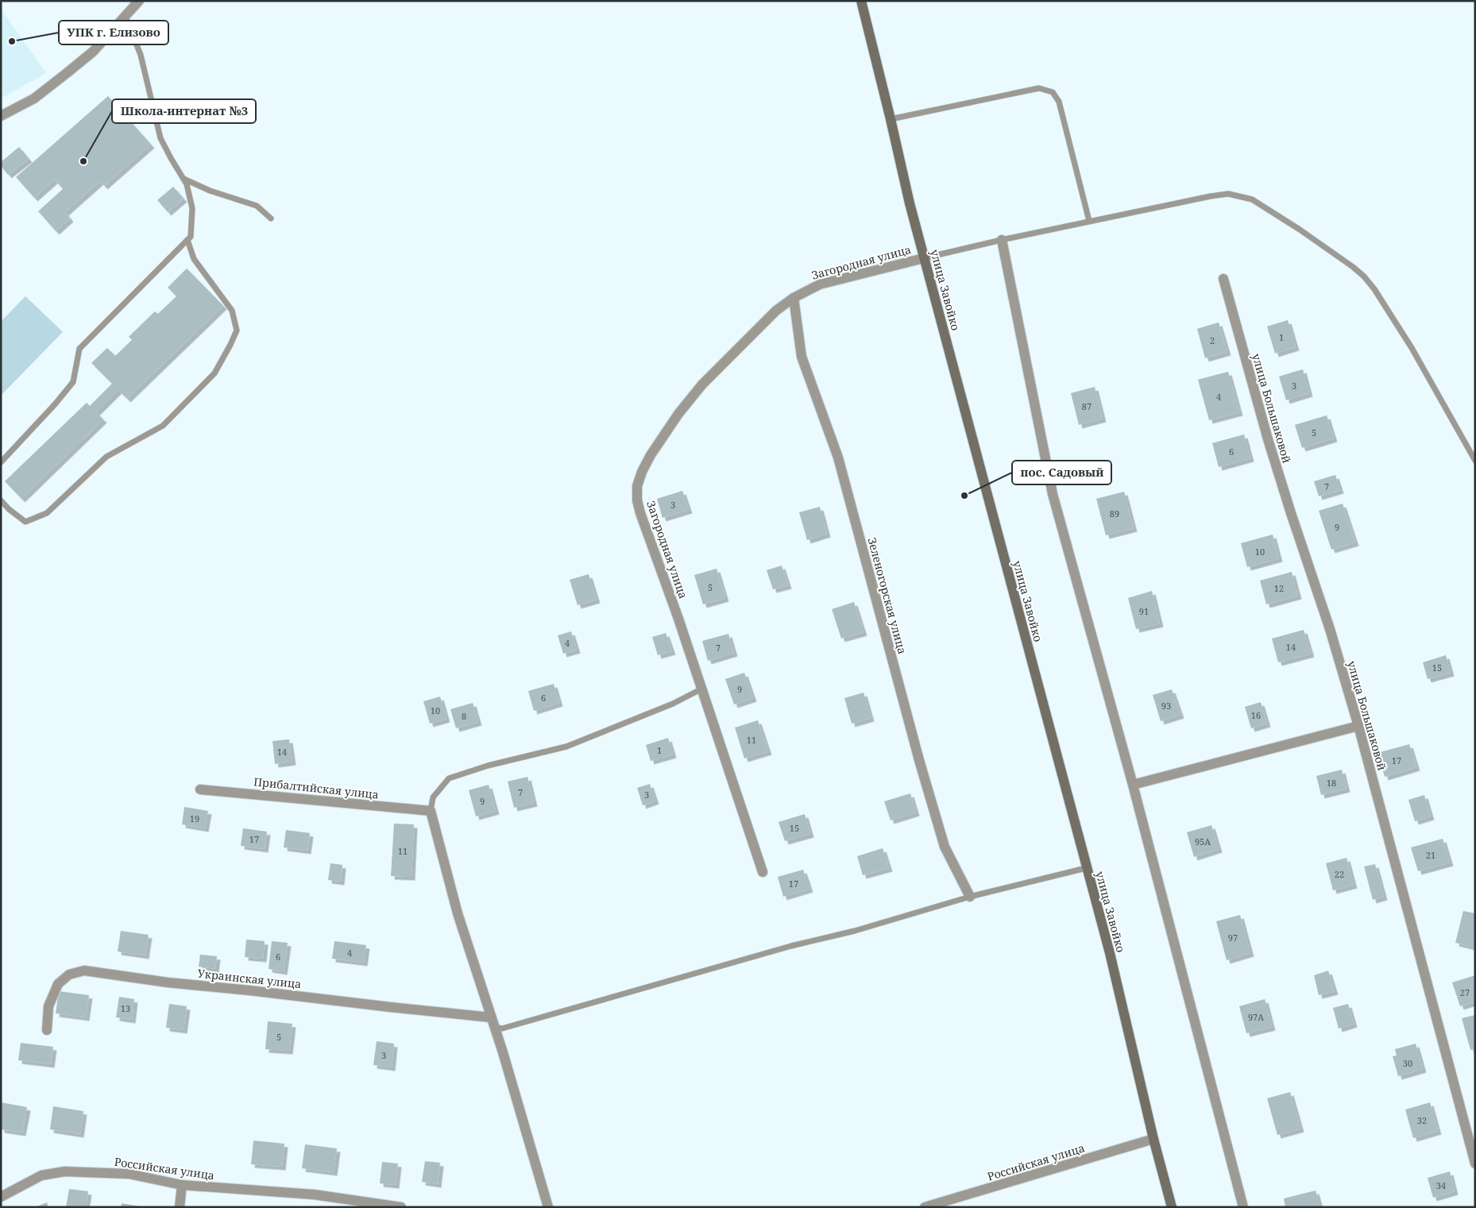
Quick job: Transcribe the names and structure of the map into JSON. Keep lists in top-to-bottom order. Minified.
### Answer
{"streets":{"main road":["улица Завойко"],"street":["Загородная улица","улица Большаковой","Зеленогорская улица","Прибалтийская улица","Украинская улица","Российская улица"]},"crossings":[["Загородная улица","улица Завойко"],["Загородная улица","Зеленогорская улица"],["улица Завойко","Российская улица"]],"places":["УПК г. Елизово","Школа-интернат №3","пос. Садовый"],"house_numbers":["1","2","3","4","87","5","6","7","3","89","9","10","5","12","91","4","14","7","15","9","6","93","10","16","8","11","1","14","17","18","7","3","9","19","15","17","95А","11","21","22","17","97","4","6","27","13","97А","5","3","30","32","34"]}
